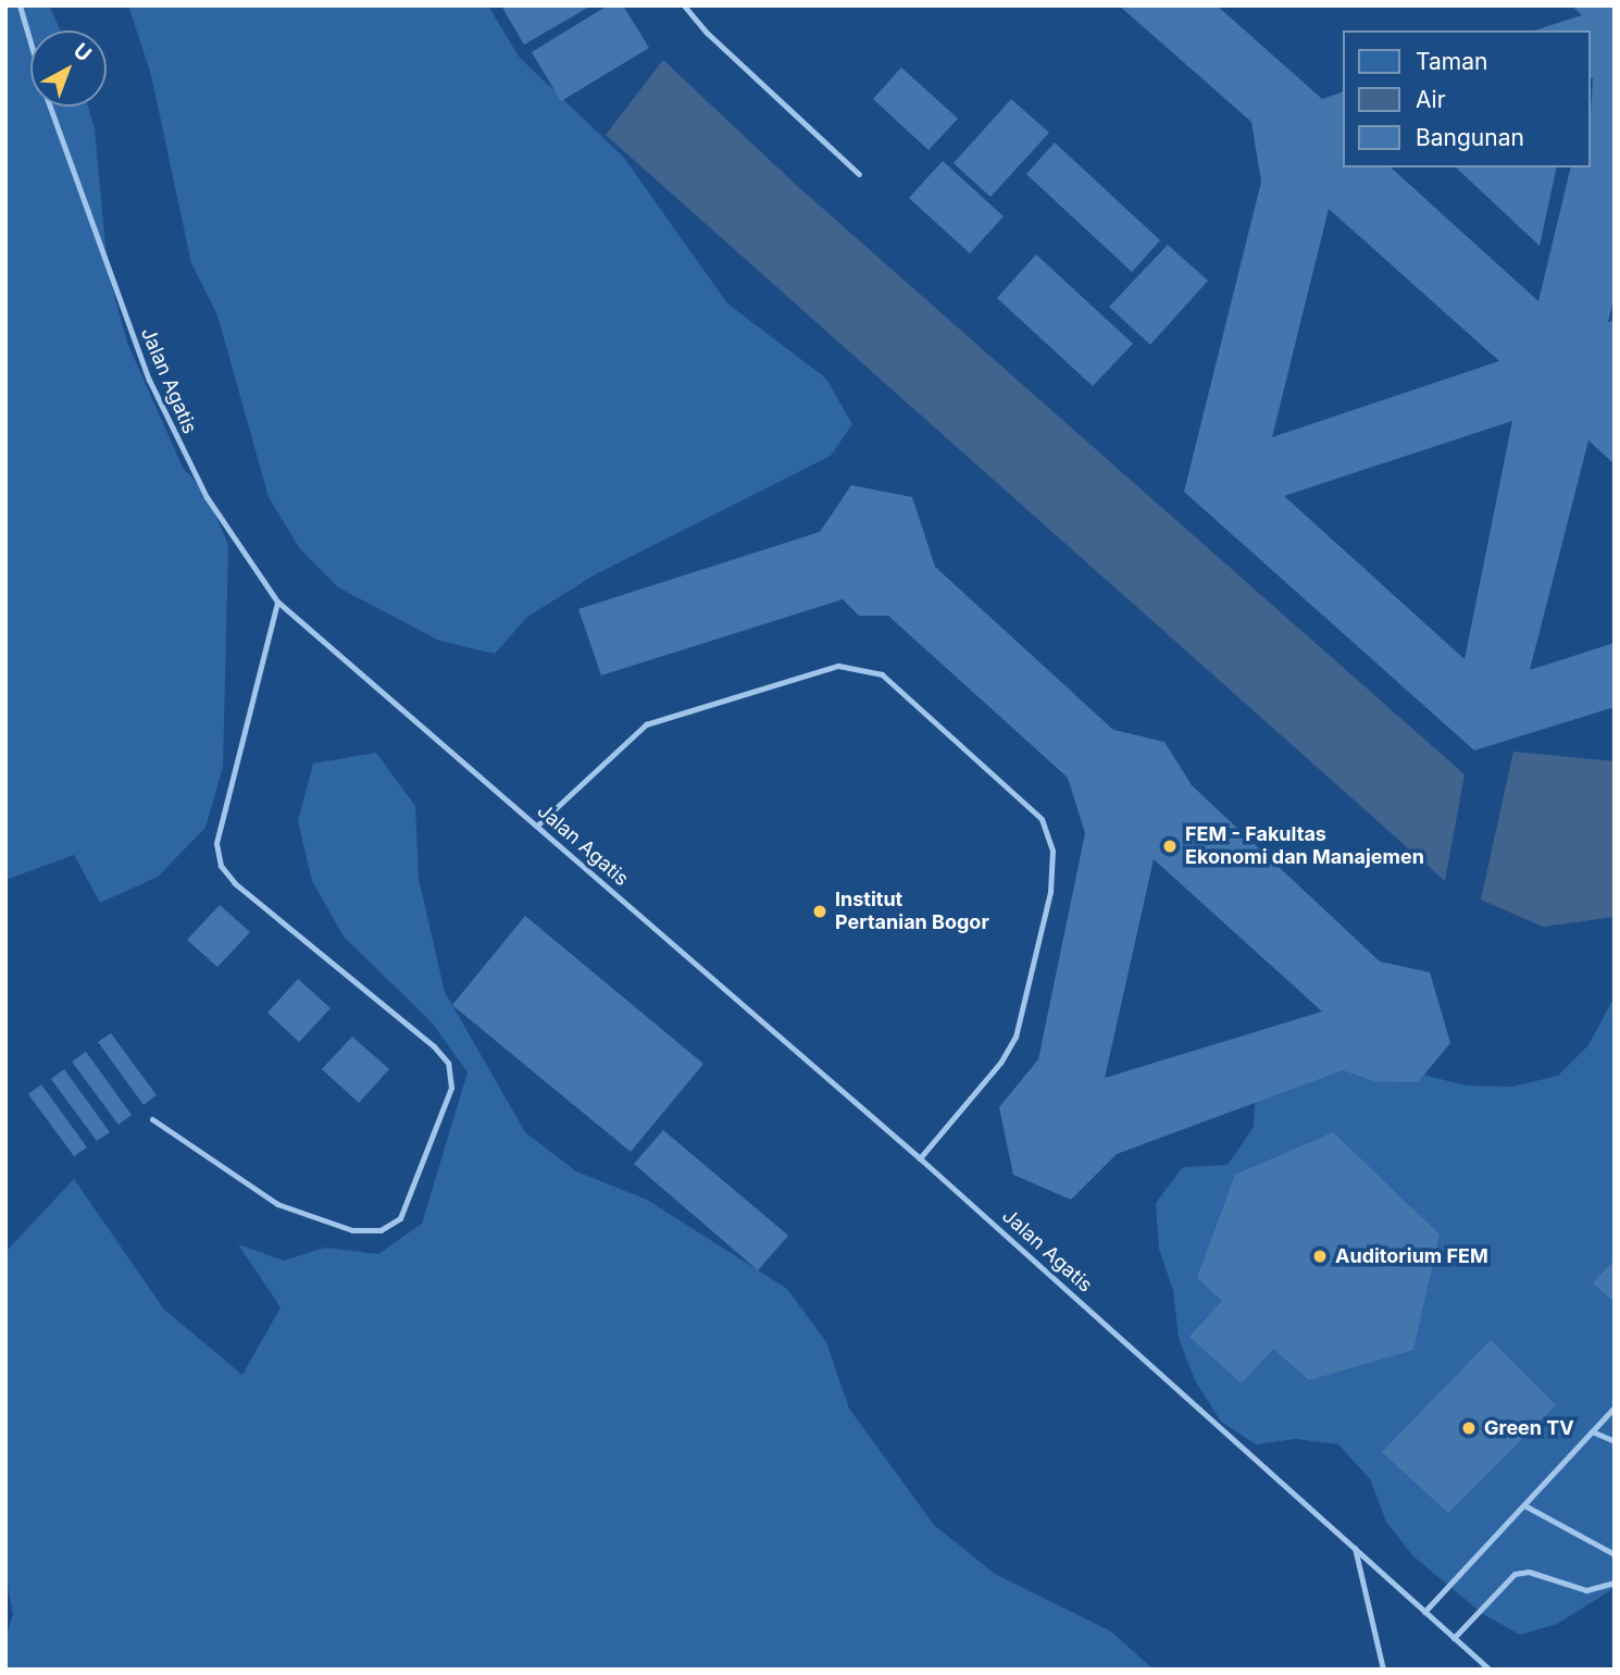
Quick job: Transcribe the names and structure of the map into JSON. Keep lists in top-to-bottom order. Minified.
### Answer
{"streets":{"lane":["Jalan Agatis"]},"places":["FEM - Fakultas Ekonomi dan Manajemen","Institut Pertanian Bogor","Auditorium FEM","Green TV"],"legend":["Taman","Air","Bangunan"],"north":"top right"}
